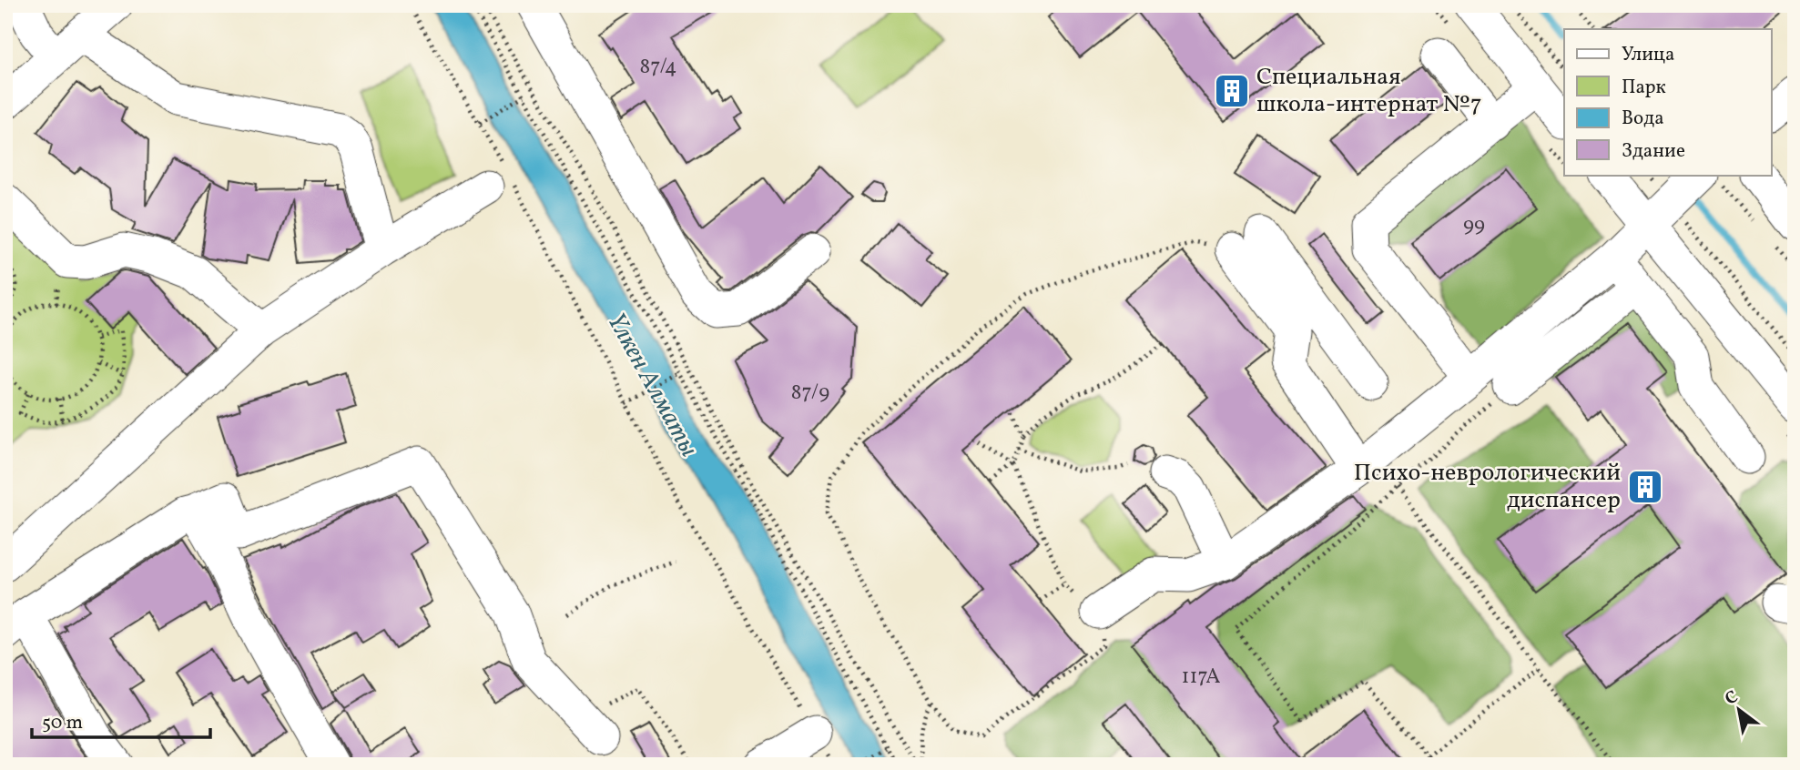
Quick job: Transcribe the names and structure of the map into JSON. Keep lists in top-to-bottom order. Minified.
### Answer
{"water":["Үлкен Алматы"],"places":{"building":["Специальная школа-интернат №7","Психо-неврологический диспансер"]},"house_numbers":["87/4","99","87/9","117А"],"legend":["Улица","Парк","Вода","Здание"],"scale_bar":"50 m","north":"top left"}
